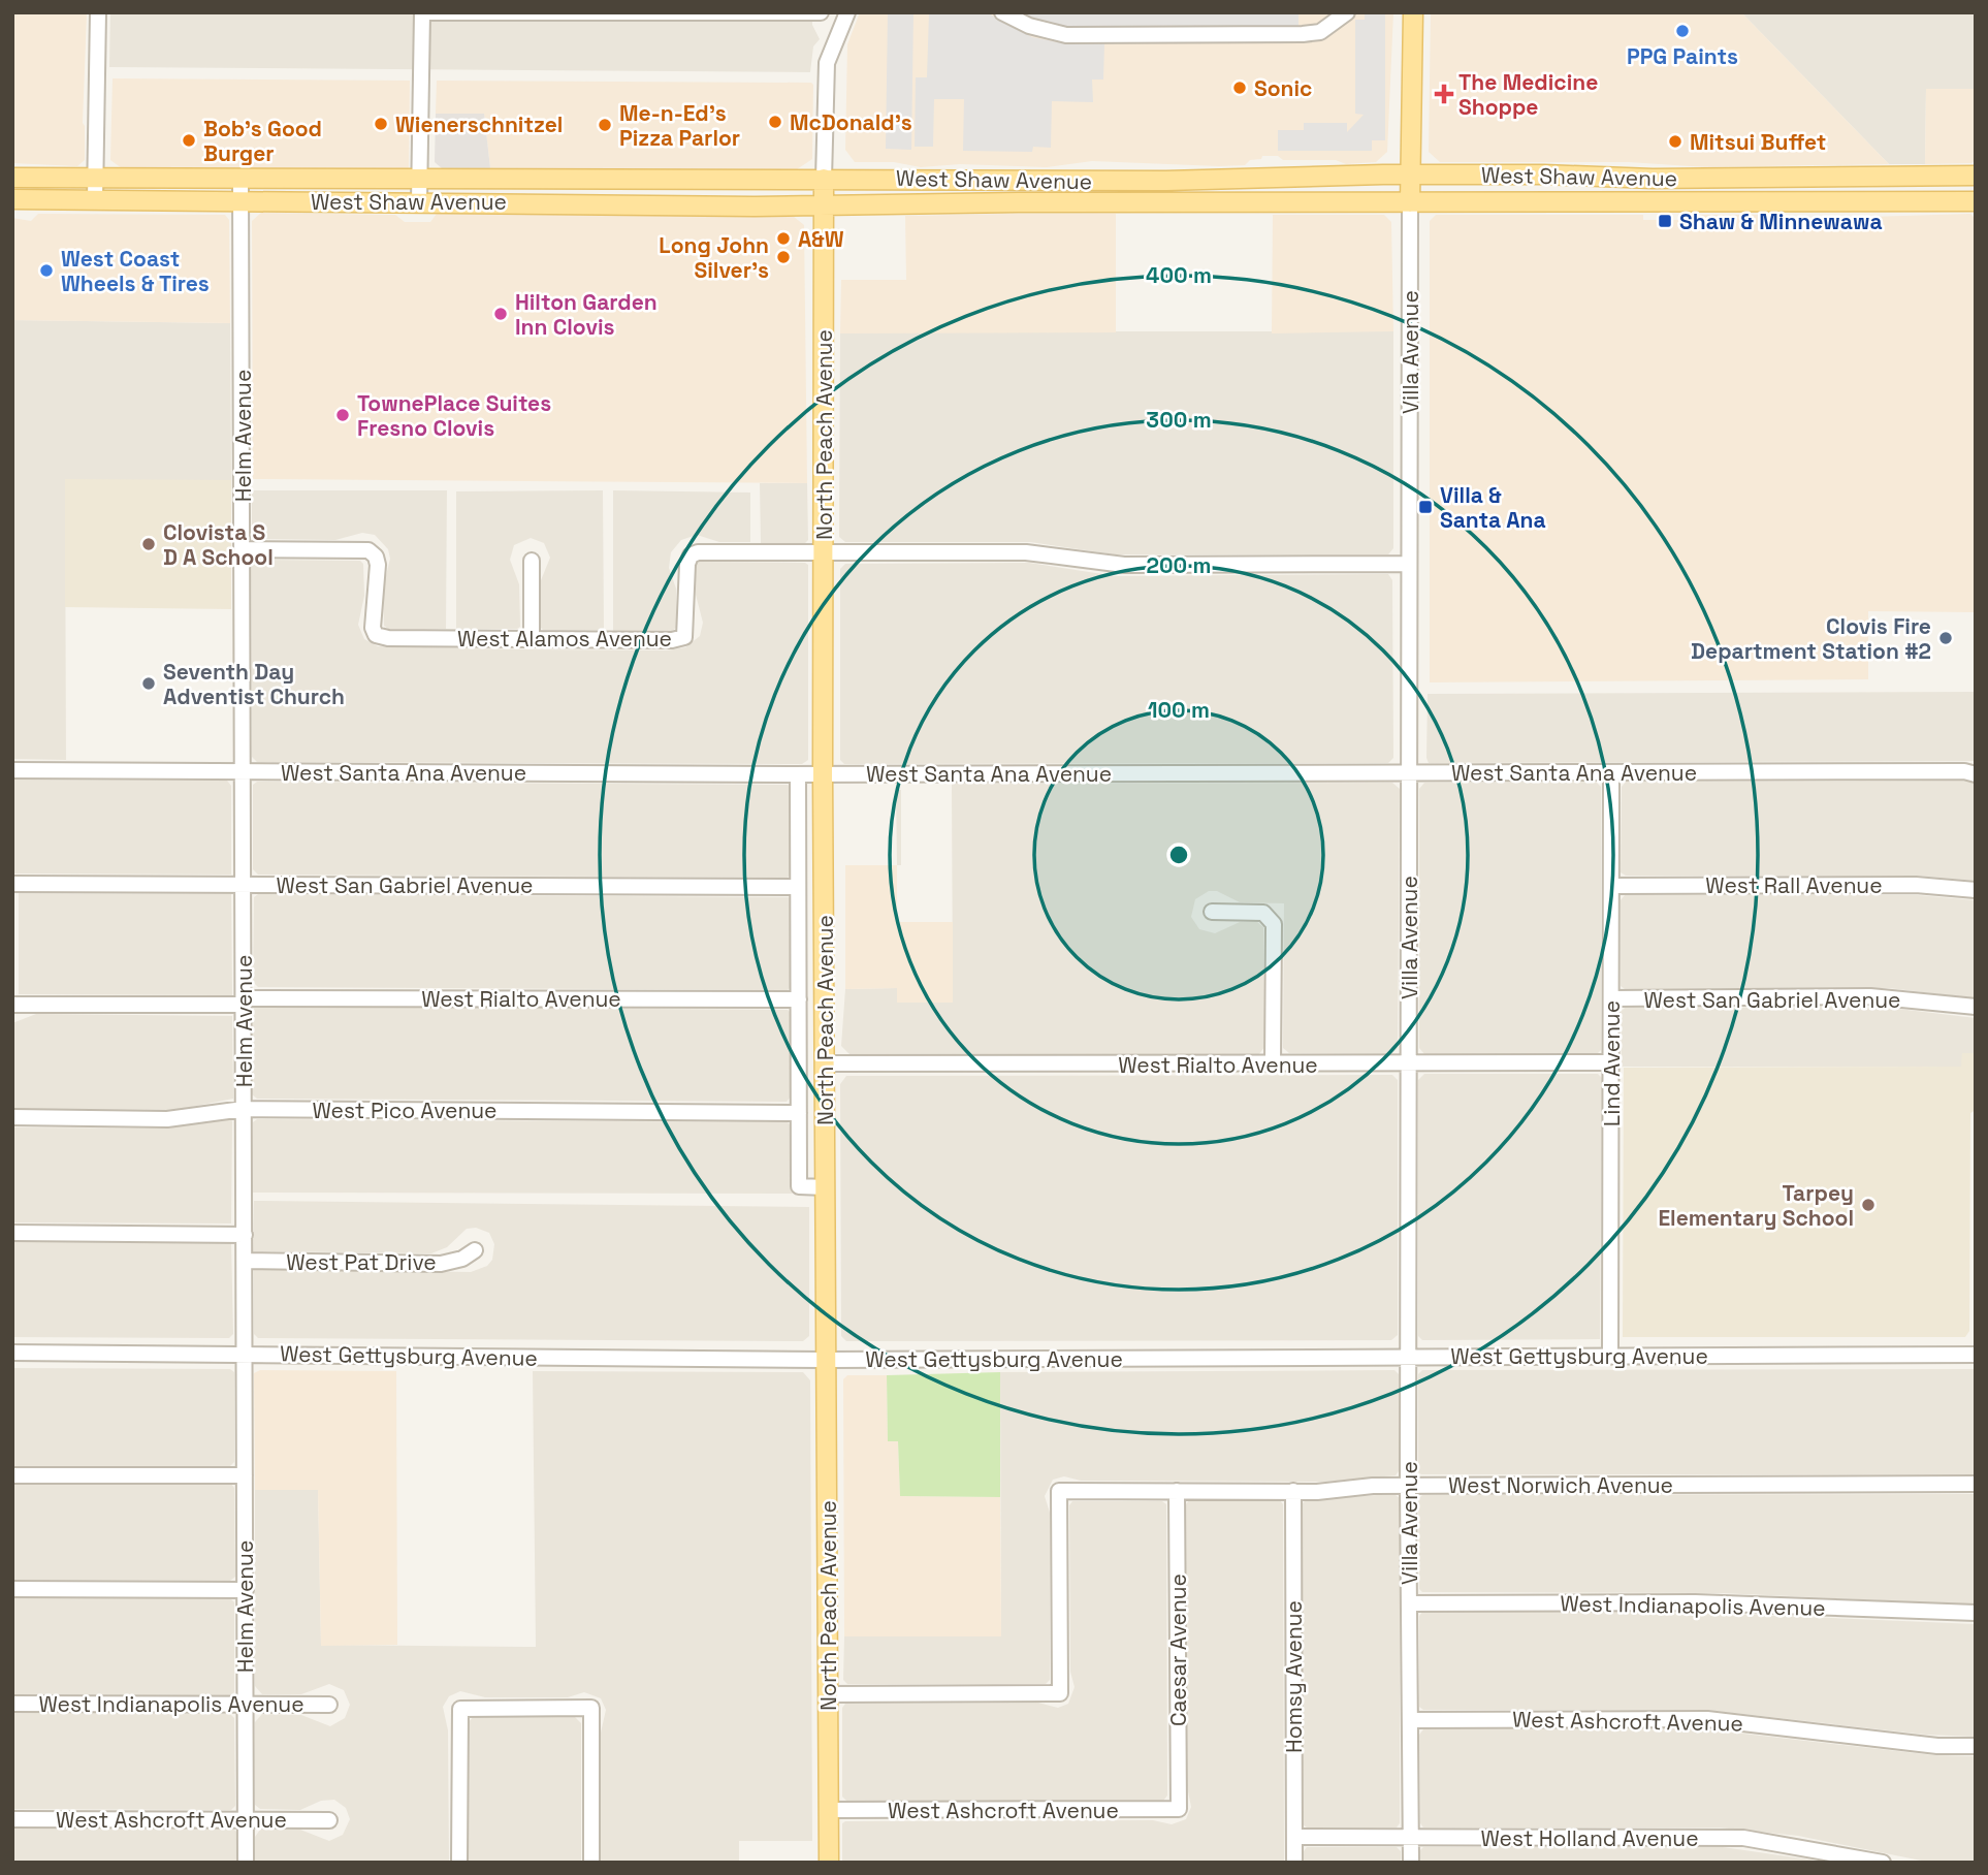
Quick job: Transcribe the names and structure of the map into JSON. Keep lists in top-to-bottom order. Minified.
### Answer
{"streets":{"main road":["West Shaw Avenue","Villa Avenue","North Peach Avenue"],"street":["Helm Avenue","West Alamos Avenue","West Santa Ana Avenue","West San Gabriel Avenue","West Rall Avenue","West Rialto Avenue","Lind Avenue","West Pico Avenue","West Pat Drive","West Gettysburg Avenue","West Norwich Avenue","West Indianapolis Avenue","Caesar Avenue","Homsy Avenue","West Ashcroft Avenue","West Holland Avenue"]},"crossings":[["West Shaw Avenue","Villa Avenue"],["West Shaw Avenue","North Peach Avenue"],["West Shaw Avenue","Helm Avenue"],["Villa Avenue","West Alamos Avenue"],["Villa Avenue","West Santa Ana Avenue"],["Villa Avenue","West Rialto Avenue"],["Villa Avenue","West Gettysburg Avenue"],["Villa Avenue","West Norwich Avenue"],["Villa Avenue","West Indianapolis Avenue"],["Villa Avenue","West Ashcroft Avenue"],["Villa Avenue","West Holland Avenue"],["North Peach Avenue","West Alamos Avenue"],["North Peach Avenue","West Santa Ana Avenue"],["North Peach Avenue","West Rialto Avenue"],["North Peach Avenue","West Gettysburg Avenue"],["North Peach Avenue","West Norwich Avenue"],["North Peach Avenue","West Ashcroft Avenue"],["Helm Avenue","West Alamos Avenue"],["Helm Avenue","West Santa Ana Avenue"],["Helm Avenue","West San Gabriel Avenue"],["Helm Avenue","West Rialto Avenue"],["Helm Avenue","West Pico Avenue"],["Helm Avenue","West Pat Drive"],["Helm Avenue","West Gettysburg Avenue"],["Helm Avenue","West Indianapolis Avenue"],["Helm Avenue","West Ashcroft Avenue"],["West Santa Ana Avenue","Lind Avenue"],["West San Gabriel Avenue","Lind Avenue"],["West Rall Avenue","Lind Avenue"],["West Rialto Avenue","Lind Avenue"],["Lind Avenue","West Gettysburg Avenue"],["West Norwich Avenue","Caesar Avenue"],["West Norwich Avenue","Homsy Avenue"],["Caesar Avenue","West Ashcroft Avenue"],["Homsy Avenue","West Holland Avenue"]],"places":{"other":["PPG Paints","Sonic","McDonald's","Wienerschnitzel","Me-n-Ed's Pizza Parlor","Bob's Good Burger","Mitsui Buffet","A&W","Long John Silver's","West Coast Wheels & Tires","Hilton Garden Inn Clovis","TownePlace Suites Fresno Clovis","Clovista S D A School","Clovis Fire Department Station #2","Seventh Day Adventist Church","Tarpey Elementary School"],"health":["The Medicine Shoppe"],"transit":["Shaw & Minnewawa","Villa & Santa Ana"]},"rings":["400 m","300 m","200 m","100 m"]}
